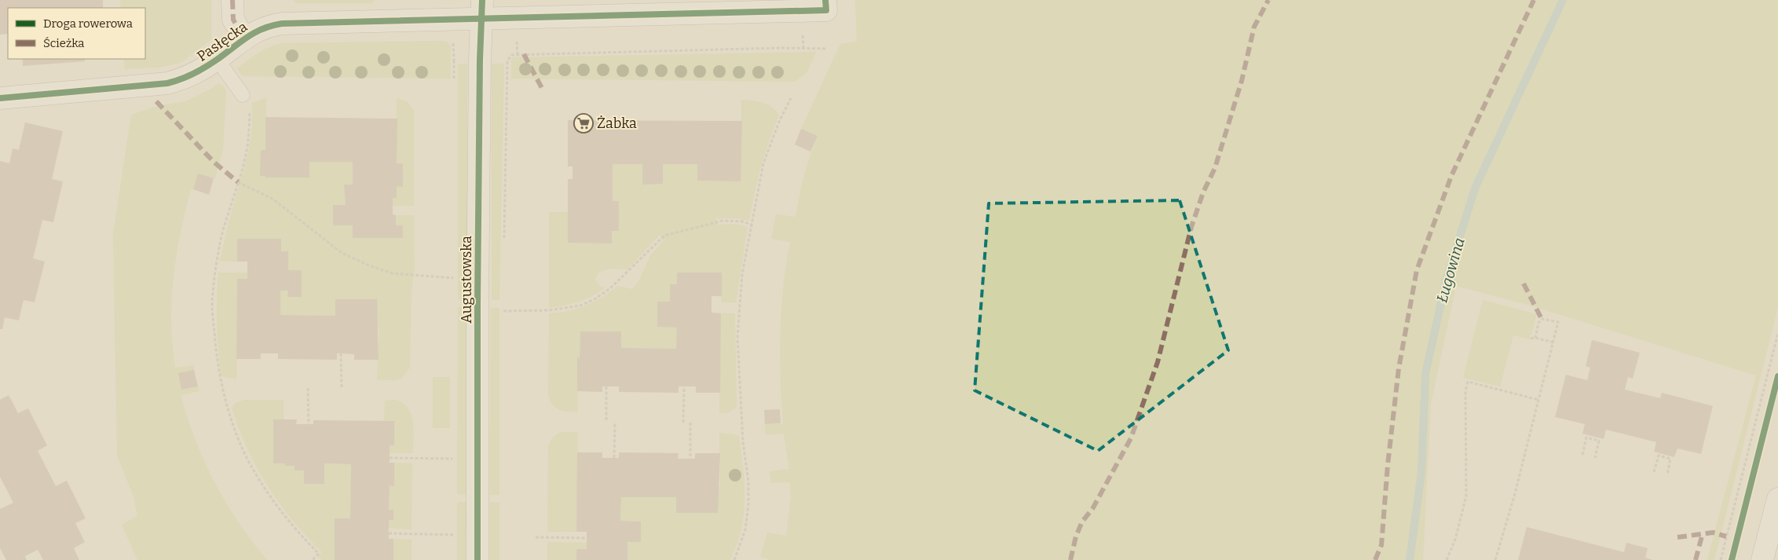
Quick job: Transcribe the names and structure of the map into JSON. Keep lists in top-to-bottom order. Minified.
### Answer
{"streets":{"street":["Pasłęcka","Augustowska"]},"crossings":[["Pasłęcka","Augustowska"]],"water":["Ługowina"],"places":{"supermarket":["Żabka"]},"legend":["Droga rowerowa","Ścieżka"]}
